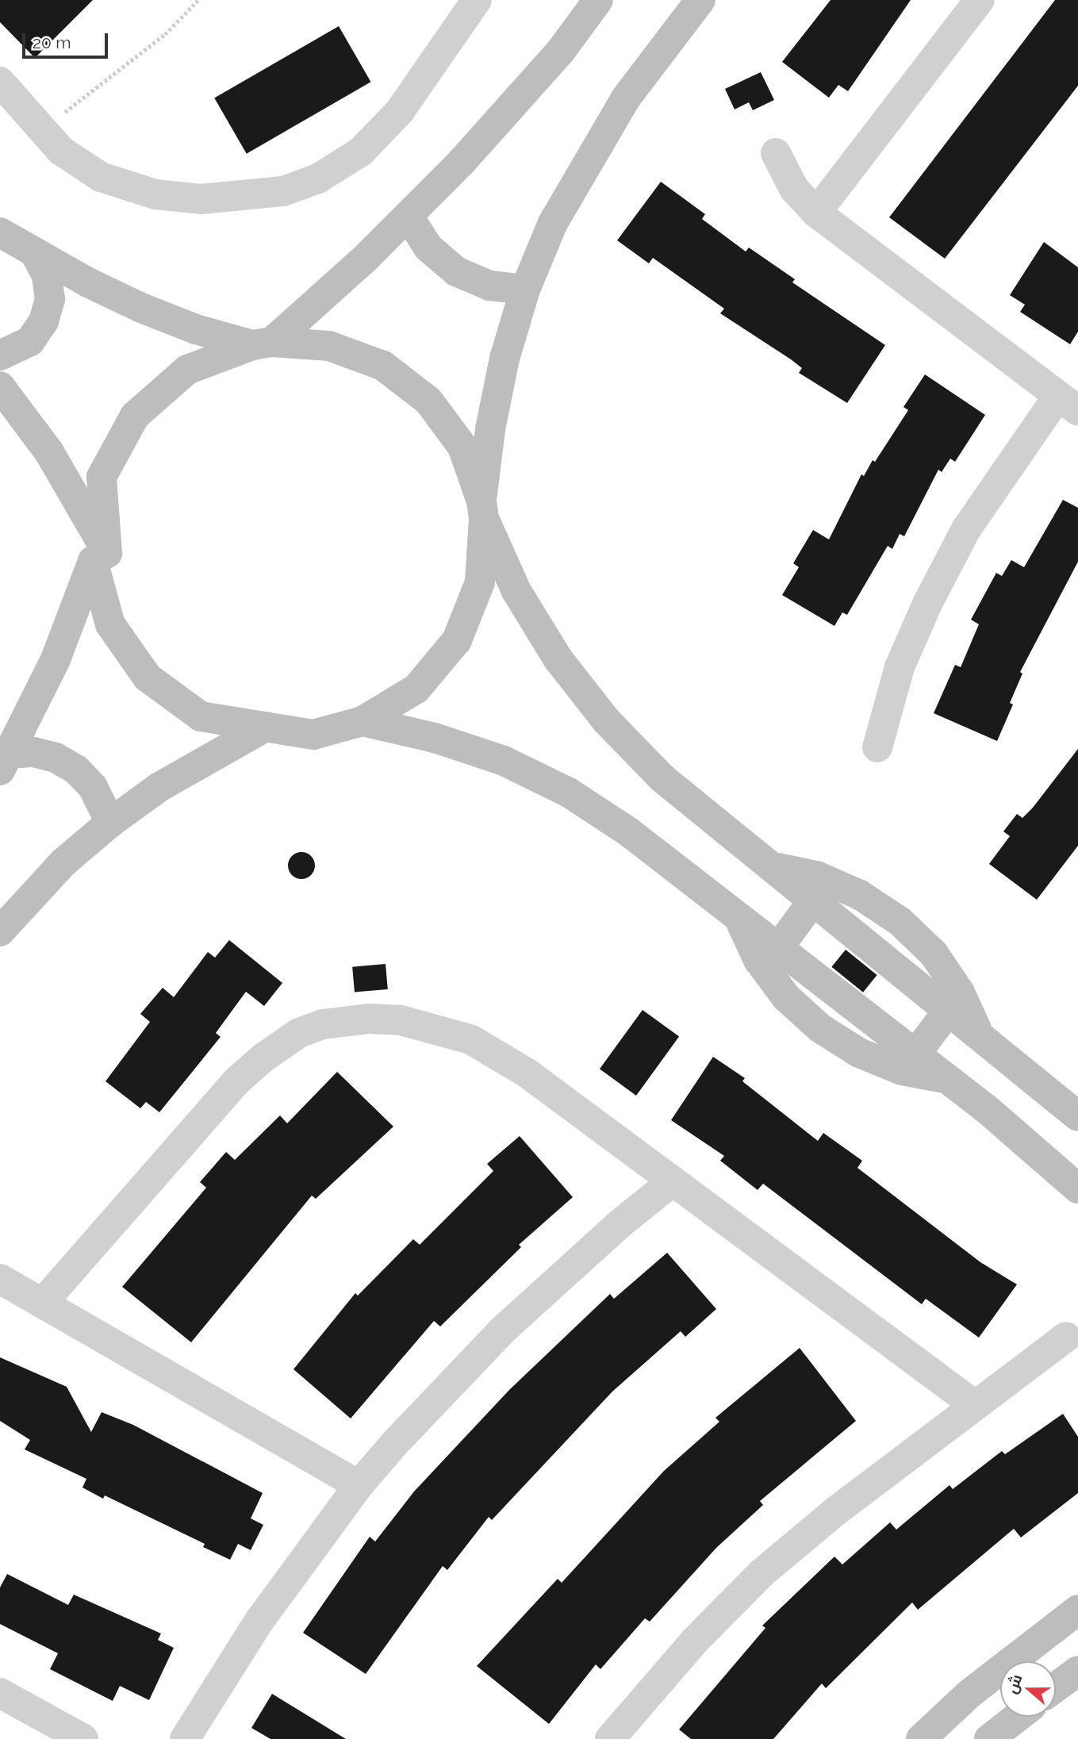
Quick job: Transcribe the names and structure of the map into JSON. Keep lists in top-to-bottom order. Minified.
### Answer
{"scale_bar":"20 m","north":"left"}
